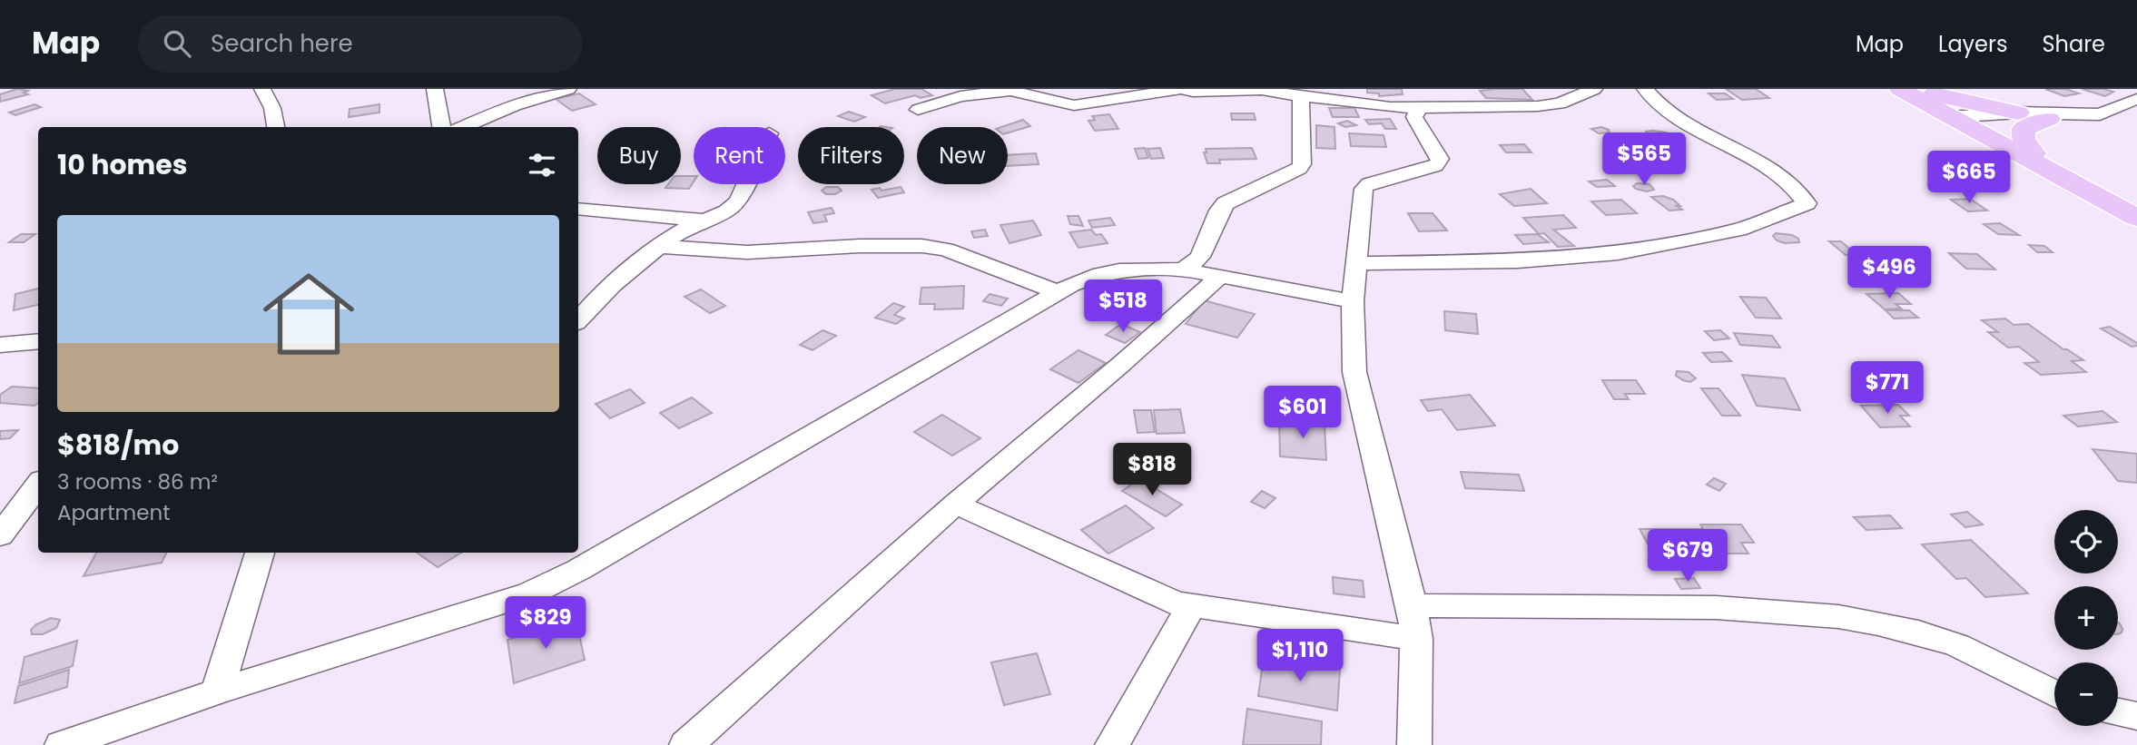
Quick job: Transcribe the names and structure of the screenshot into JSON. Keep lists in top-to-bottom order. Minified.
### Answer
{"page":{"header":"Map","search":"Search here","nav":["Map","Layers","Share"],"chip":["Buy","Rent","Filters","New"],"heading":"10 homes","price":["$565","$665","$496","$518","$771","$601","$818","$679","$829","$1,110"],"list":[{"name":"$818/mo","note":"3 rooms · 86 m² · Apartment"}],"map_buttons":["+","−"]}}
